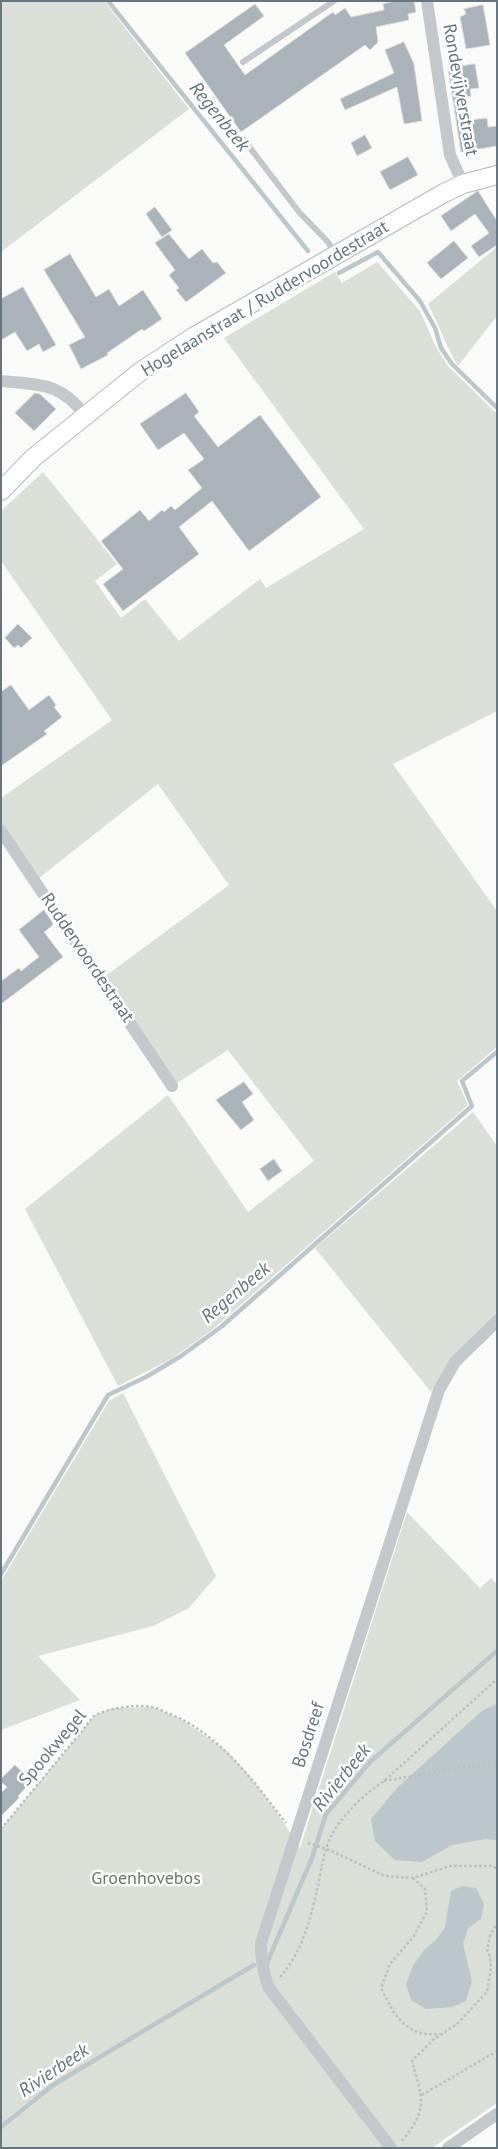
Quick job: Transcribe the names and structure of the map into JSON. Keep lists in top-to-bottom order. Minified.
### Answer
{"streets":{"street":["Rondevijverstraat","Hogelaanstraat / Ruddervoordestraat","Ruddervoordestraat","Bosdreef"],"path":["Spookwegel"]},"crossings":[["Rondevijverstraat","Hogelaanstraat / Ruddervoordestraat"],["Bosdreef","Spookwegel"]],"water":["Regenbeek","Rivierbeek"],"parks":["Groenhovebos"]}
